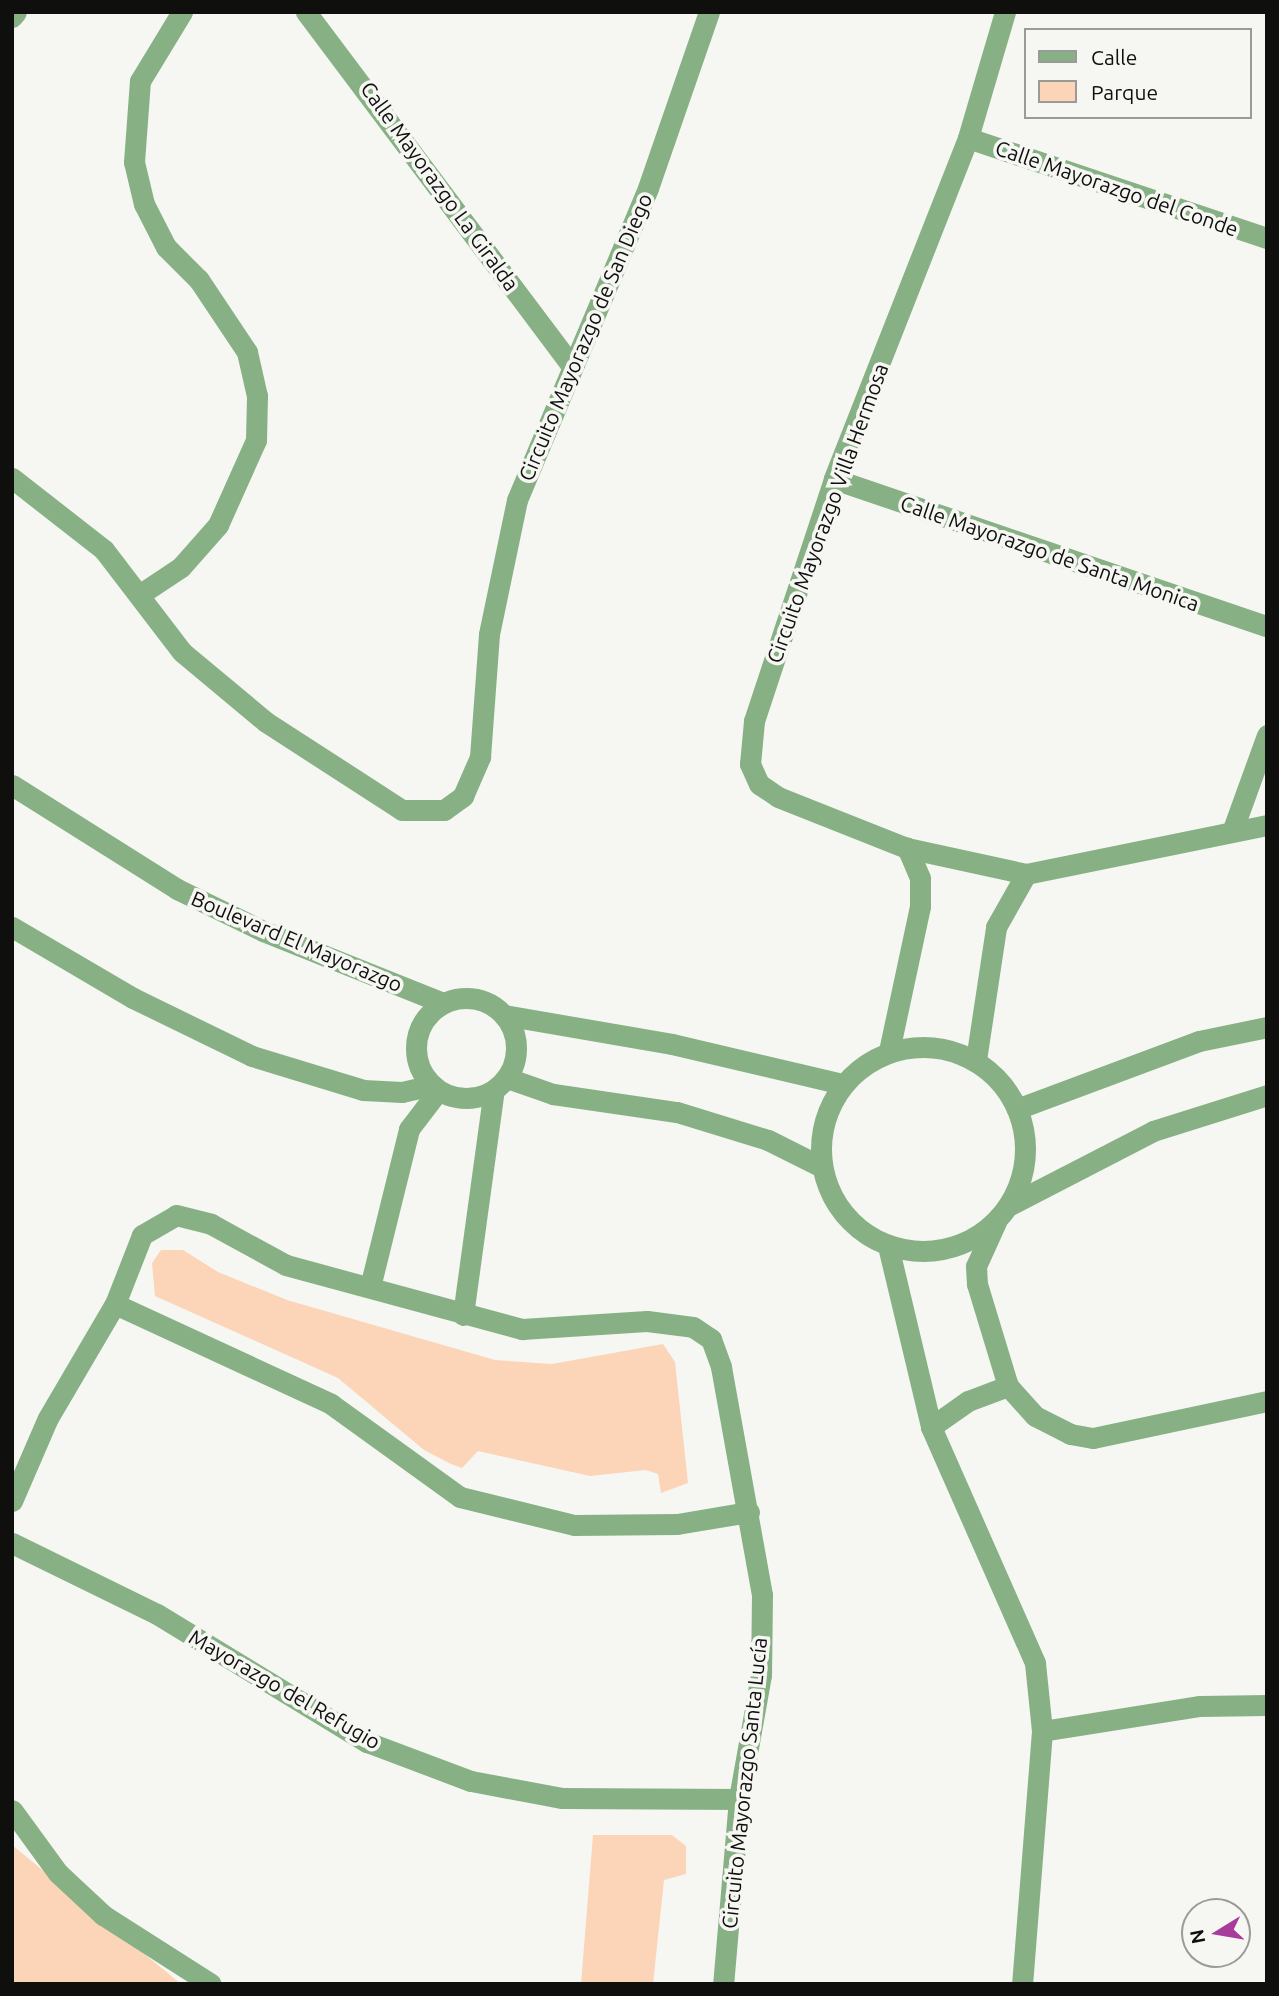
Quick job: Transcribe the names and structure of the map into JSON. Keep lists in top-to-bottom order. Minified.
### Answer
{"streets":{"street":["Calle Mayorazgo La Giralda","Calle Mayorazgo del Conde","Circuito Mayorazgo de San Diego","Circuito Mayorazgo Villa Hermosa","Calle Mayorazgo de Santa Monica","Boulevard El Mayorazgo","Mayorazgo del Refugio","Circuito Mayorazgo Santa Lucía"]},"crossings":[["Calle Mayorazgo La Giralda","Circuito Mayorazgo de San Diego"],["Calle Mayorazgo del Conde","Circuito Mayorazgo Villa Hermosa"],["Circuito Mayorazgo Villa Hermosa","Calle Mayorazgo de Santa Monica"],["Mayorazgo del Refugio","Circuito Mayorazgo Santa Lucía"]],"legend":["Calle","Parque"],"north":"left"}
